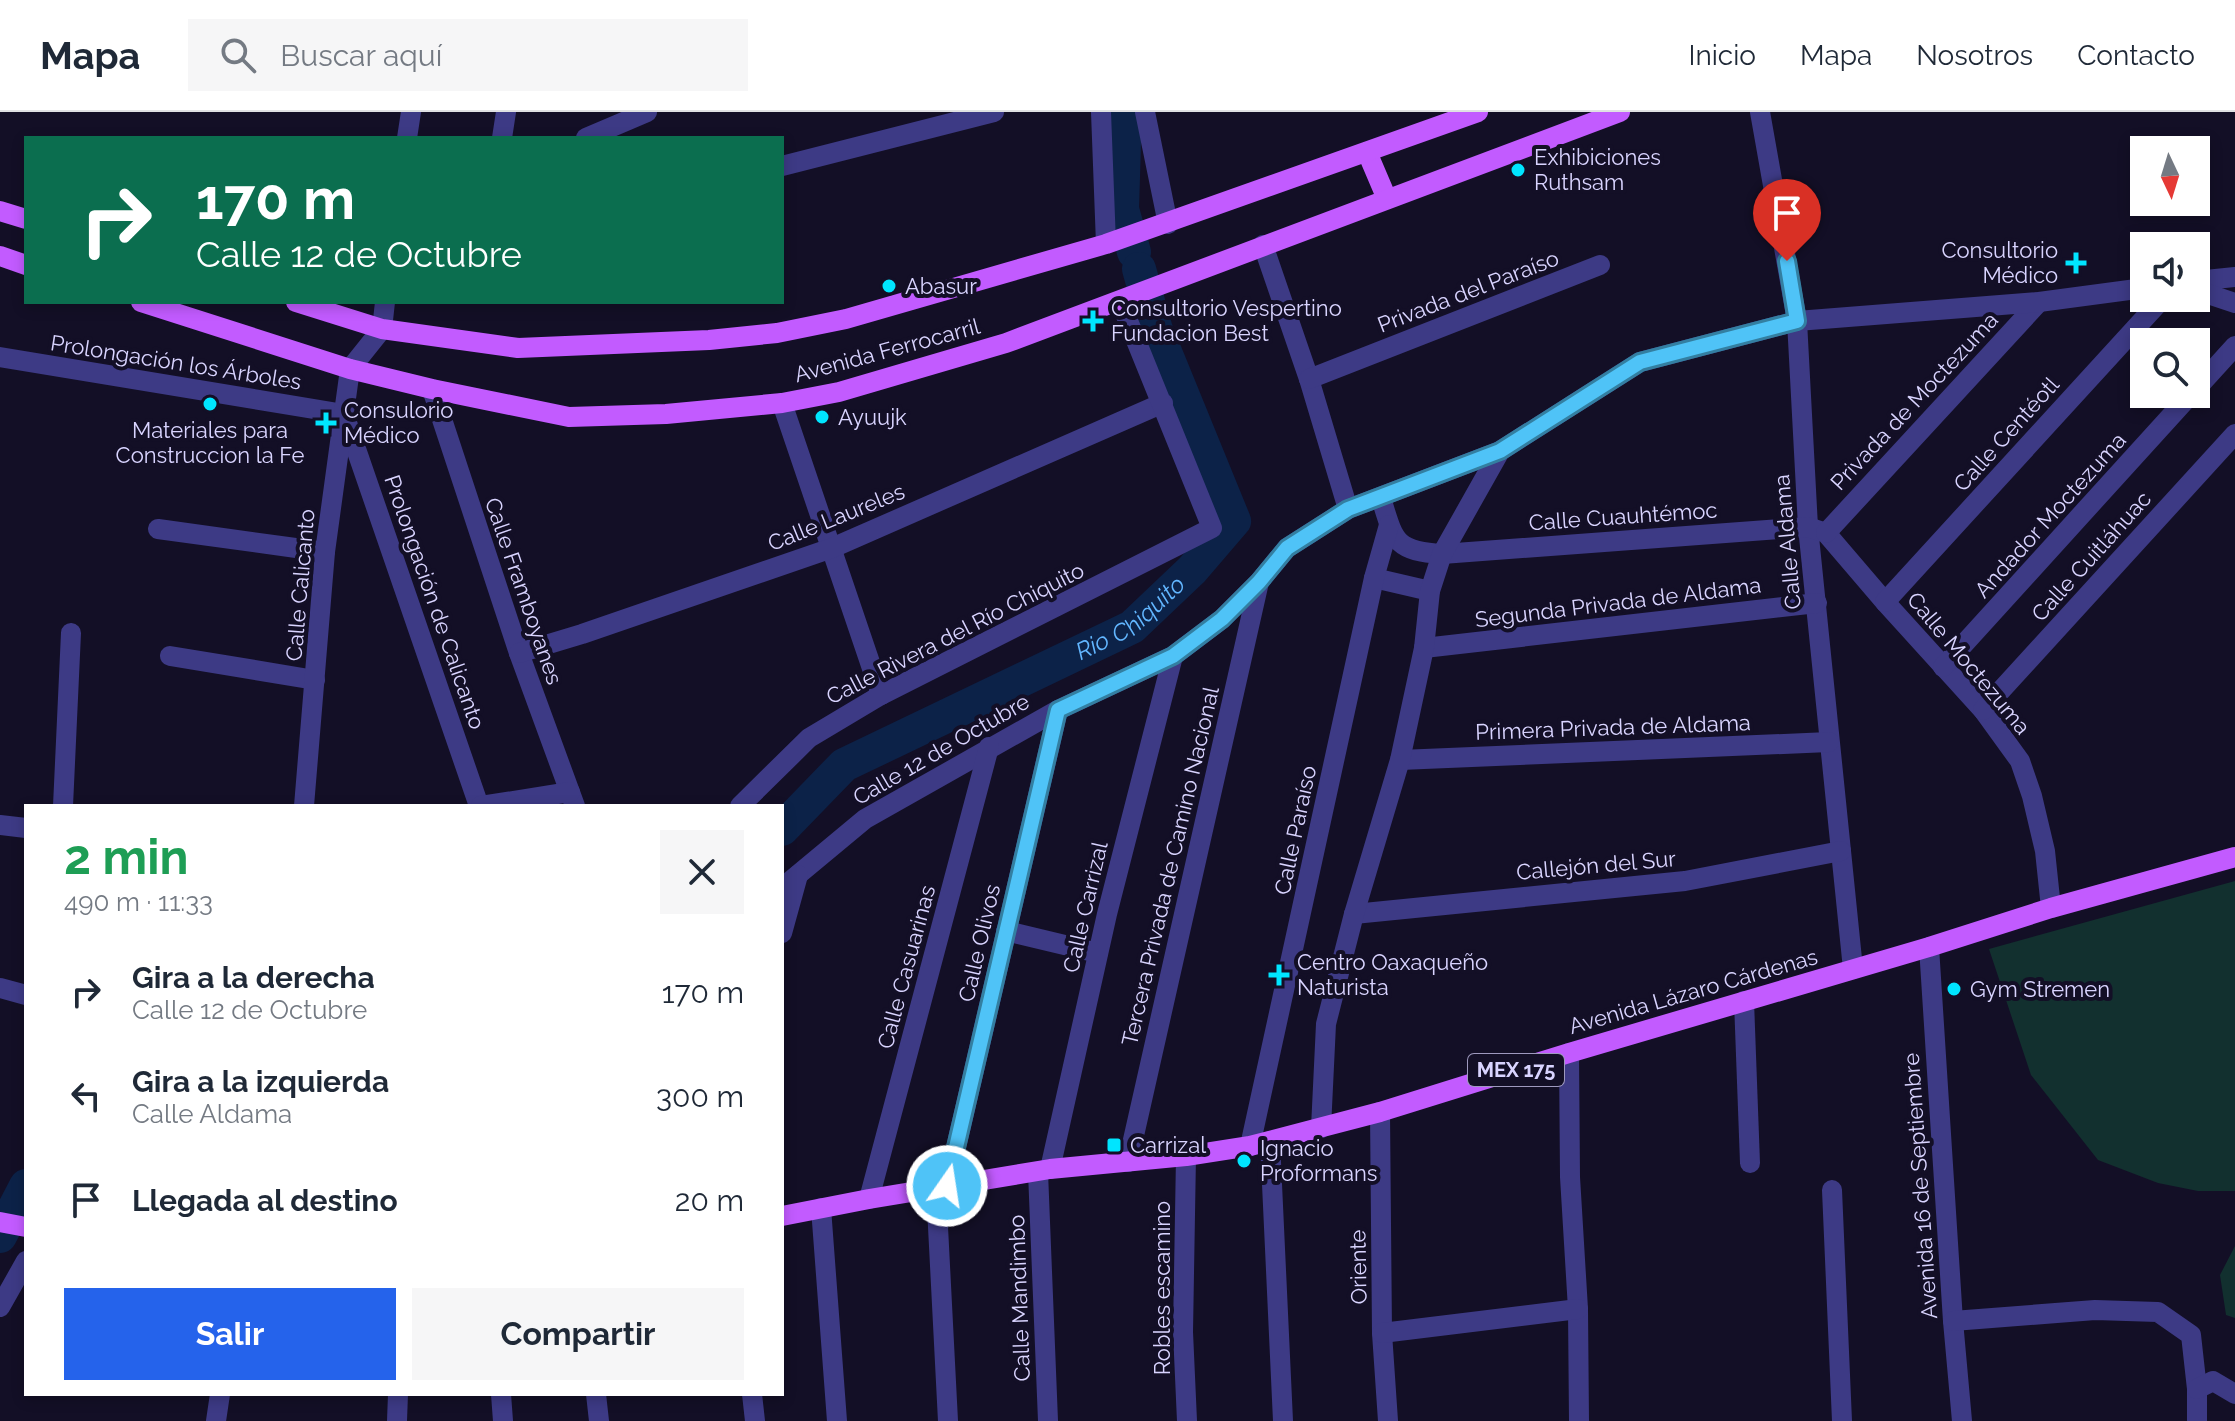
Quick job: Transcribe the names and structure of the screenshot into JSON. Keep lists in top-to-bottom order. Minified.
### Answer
{"streets":{"main road":["Avenida Ferrocarril","Avenida Lázaro Cárdenas","MEX 175"],"street":["Privada del Paraíso","Prolongación los Árboles","Privada de Moctezuma","Calle Centéotl","Andador Moctezuma","Calle Cuauhtémoc","Calle Laureles","Calle Aldama","Calle Cuitláhuac","Calle Calicanto","Calle Framboyanes","Prolongación de Calicanto","Segunda Privada de Aldama","Calle Rivera del Río Chiquito","Calle Moctezuma","Primera Privada de Aldama","Calle 12 de Octubre","Calle Paraíso","Callejón del Sur","Tercera Privada de Camino Nacional","Calle Carrizal","Calle Olivos","Calle Casuarinas","Avenida 16 de Septiembre","Oriente","Robles escamino","Calle Mandimbo"]},"crossings":[["Avenida Ferrocarril","Calle Calicanto"],["Avenida Ferrocarril","Calle Framboyanes"],["Prolongación los Árboles","Calle Calicanto"],["Prolongación los Árboles","Prolongación de Calicanto"],["Privada de Moctezuma","Calle Cuauhtémoc"],["Privada de Moctezuma","Calle Aldama"],["Privada de Moctezuma","Calle Moctezuma"],["Privada de Moctezuma","Calle 12 de Octubre"],["Calle Centéotl","Calle Moctezuma"],["Andador Moctezuma","Calle Moctezuma"],["Calle Cuauhtémoc","Calle Aldama"],["Calle Cuauhtémoc","Calle Moctezuma"],["Calle Cuauhtémoc","Calle 12 de Octubre"],["Calle Cuauhtémoc","Calle Paraíso"],["Calle Laureles","Calle Framboyanes"],["Calle Laureles","Calle Rivera del Río Chiquito"],["Calle Aldama","Segunda Privada de Aldama"],["Calle Aldama","Calle Moctezuma"],["Calle Aldama","Primera Privada de Aldama"],["Calle Aldama","Calle 12 de Octubre"],["Calle Aldama","Callejón del Sur"],["Calle Aldama","Avenida Lázaro Cárdenas"],["Calle Cuitláhuac","Calle Moctezuma"],["Calle Calicanto","Prolongación de Calicanto"],["Segunda Privada de Aldama","Calle 12 de Octubre"],["Calle Moctezuma","Avenida Lázaro Cárdenas"],["Primera Privada de Aldama","Calle 12 de Octubre"],["Calle 12 de Octubre","Callejón del Sur"],["Calle 12 de Octubre","Tercera Privada de Camino Nacional"],["Calle 12 de Octubre","Calle Carrizal"],["Calle 12 de Octubre","Calle Olivos"],["Calle 12 de Octubre","Calle Casuarinas"],["Calle 12 de Octubre","Avenida Lázaro Cárdenas"],["Calle Paraíso","Avenida Lázaro Cárdenas"],["Tercera Privada de Camino Nacional","Avenida Lázaro Cárdenas"],["Calle Carrizal","Avenida Lázaro Cárdenas"],["Calle Carrizal","Calle Mandimbo"],["Calle Olivos","Avenida Lázaro Cárdenas"],["Calle Casuarinas","Avenida Lázaro Cárdenas"],["Avenida Lázaro Cárdenas","Avenida 16 de Septiembre"],["Avenida Lázaro Cárdenas","Oriente"],["Avenida Lázaro Cárdenas","Robles escamino"],["Avenida Lázaro Cárdenas","Calle Mandimbo"]],"water":["Rio Chiquito"],"places":{"other":["Exhibiciones Ruthsam","Abasur","Materiales para Construccion la Fe","Ayuujk","Gym Stremen","Ignacio Proformans"],"health":["Consultorio Médico","Consultorio Vespertino Fundacion Best","Consulorio Médico","Centro Oaxaqueño Naturista"],"transit":["Carrizal"]},"north":"bottom","page":{"header":"Mapa","search":"Buscar aquí","nav":["Inicio","Mapa","Nosotros","Contacto"],"turn":["170 m","Calle 12 de Octubre"],"heading":["2 min","490 m · 11:33"],"list":[{"name":"Gira a la derecha","note":"Calle 12 de Octubre","value":"170 m"},{"name":"Gira a la izquierda","note":"Calle Aldama","value":"300 m"},{"name":"Llegada al destino","value":"20 m"}],"buttons":["Salir","Compartir"]}}
